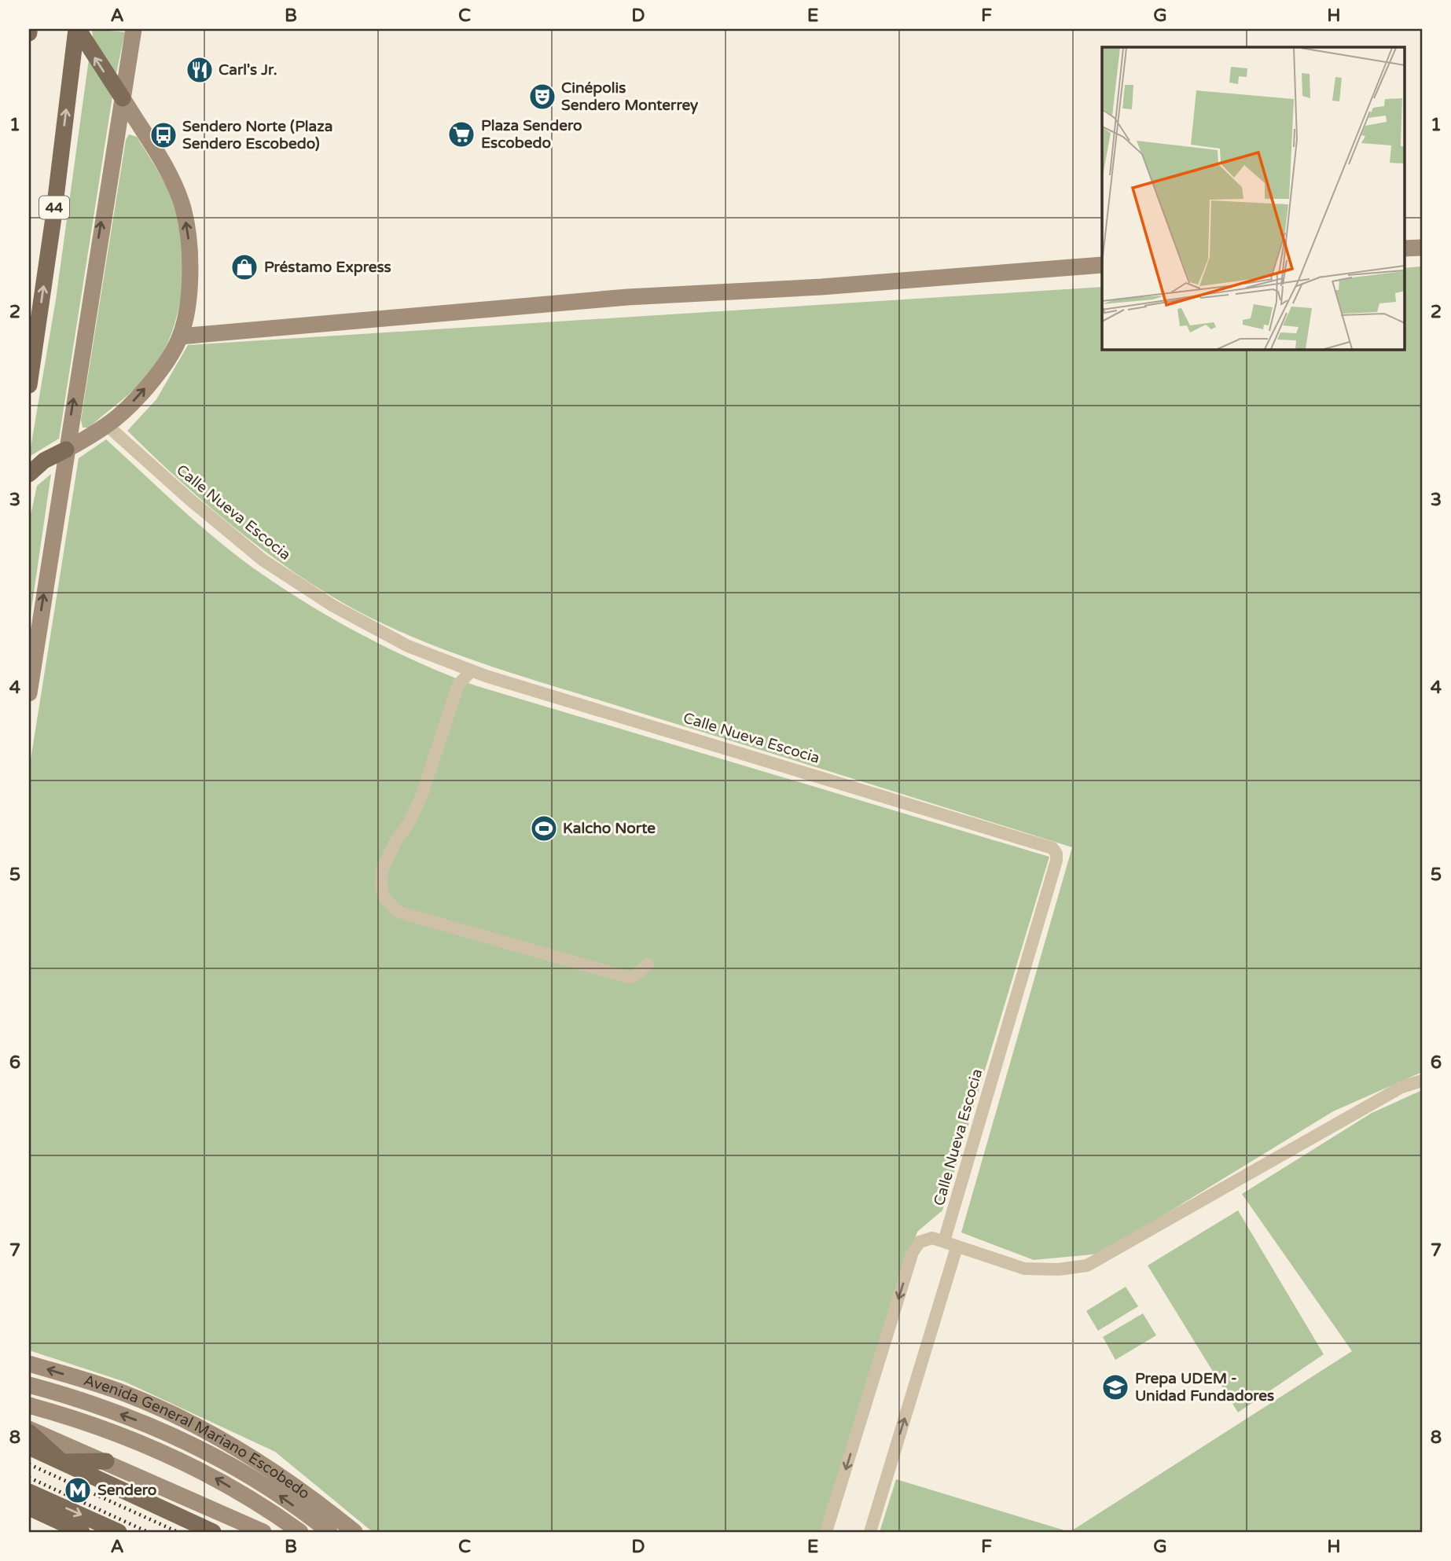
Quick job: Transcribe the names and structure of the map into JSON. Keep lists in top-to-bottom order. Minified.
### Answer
{"streets":{"main road":["44"],"street":["Calle Nueva Escocia","Avenida General Mariano Escobedo"]},"places":{"restaurant":["Carl's Jr."],"theatre":["Cinépolis Sendero Monterrey"],"supermarket":["Plaza Sendero Escobedo"],"bus stop":["Sendero Norte (Plaza Sendero Escobedo)"],"shop":["Préstamo Express"],"sports":["Kalcho Norte"],"school or university":["Prepa UDEM - Unidad Fundadores"],"metro station":["Sendero"]},"grid":{"columns":["A","B","C","D","E","F","G","H"],"rows":["1","2","3","4","5","6","7","8"]}}
